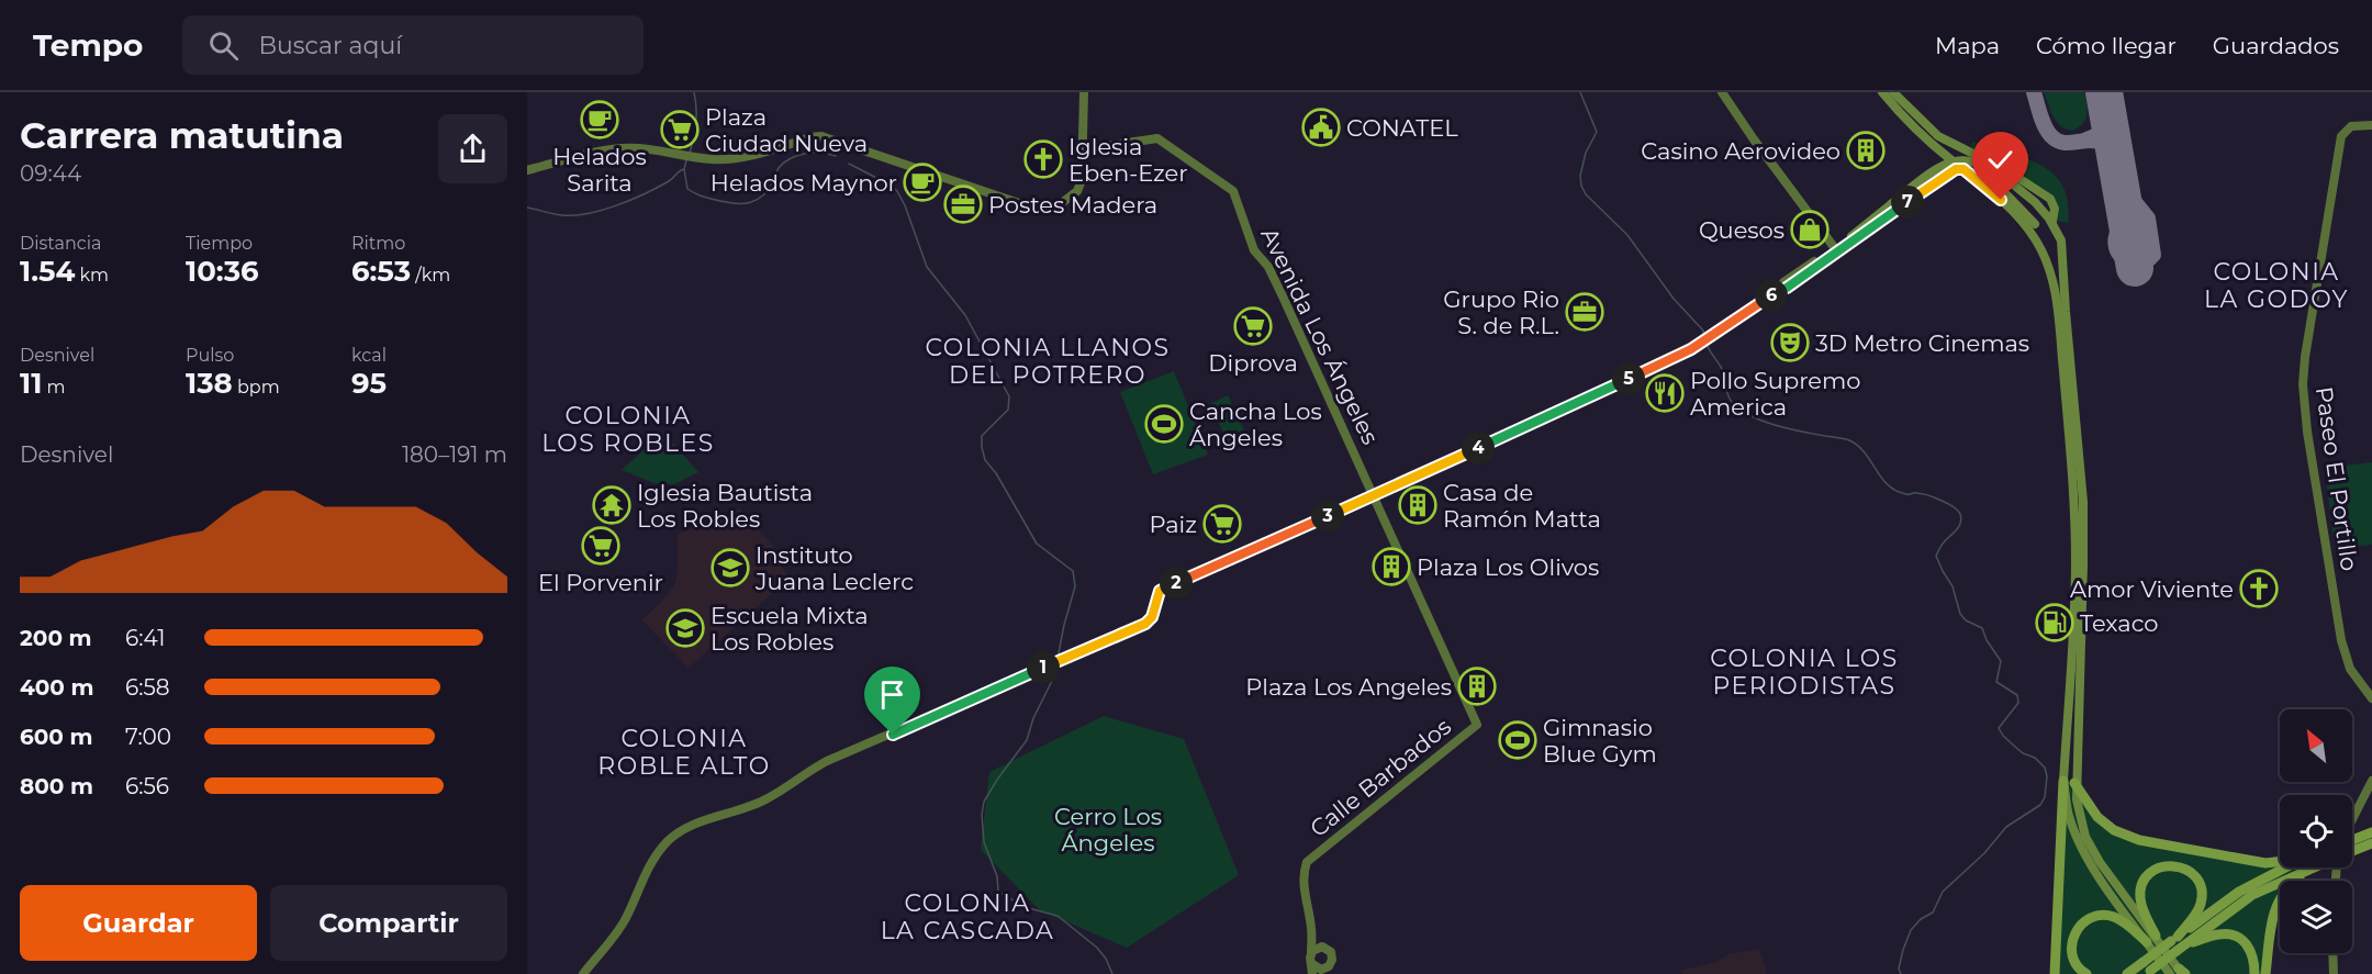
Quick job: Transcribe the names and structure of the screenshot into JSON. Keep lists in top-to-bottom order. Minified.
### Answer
{"streets":{"main road":["Avenida Los Ángeles","Paseo El Portillo","Calle Barbados"]},"crossings":[["Avenida Los Ángeles","Calle Barbados"]],"districts":["COLONIA LA GODOY","COLONIA LLANOS DEL POTRERO","COLONIA LOS ROBLES","COLONIA LOS PERIODISTAS","COLONIA ROBLE ALTO","COLONIA LA CASCADA"],"parks":["Cerro Los Ángeles"],"places":{"cafe":["Helados Sarita","Helados Maynor"],"public building":["CONATEL"],"supermarket":["Plaza Ciudad Nueva","Diprova","Paiz","El Porvenir"],"building":["Casino Aerovideo","Casa de Ramón Matta","Plaza Los Olivos","Plaza Los Angeles"],"church":["Iglesia Eben-Ezer","Amor Viviente"],"office":["Postes Madera","Grupo Rio S. de R.L."],"shop":["Quesos"],"theatre":["3D Metro Cinemas"],"restaurant":["Pollo Supremo America"],"sports":["Cancha Los Ángeles","Gimnasio Blue Gym"],"temple":["Iglesia Bautista Los Robles"],"school or university":["Instituto Juana Leclerc","Escuela Mixta Los Robles"],"fuel station":["Texaco"]},"north":"top left","page":{"header":"Tempo","search":"Buscar aquí","nav":["Mapa","Cómo llegar","Guardados"],"heading":["Carrera matutina","09:44"],"pins":["7","6","5","4","3","2","1"],"stats":[["Distancia","1.54 km"],["Tiempo","10:36"],["Ritmo","6:53 /km"],["Desnivel","11 m"],["Pulso","138 bpm"],["kcal","95"]],"chart":["Desnivel","180–191 m"],"list":[{"name":"200 m","note":"6:41"},{"name":"400 m","note":"6:58"},{"name":"600 m","note":"7:00"},{"name":"800 m","note":"6:56"}],"buttons":["Guardar","Compartir"]}}
